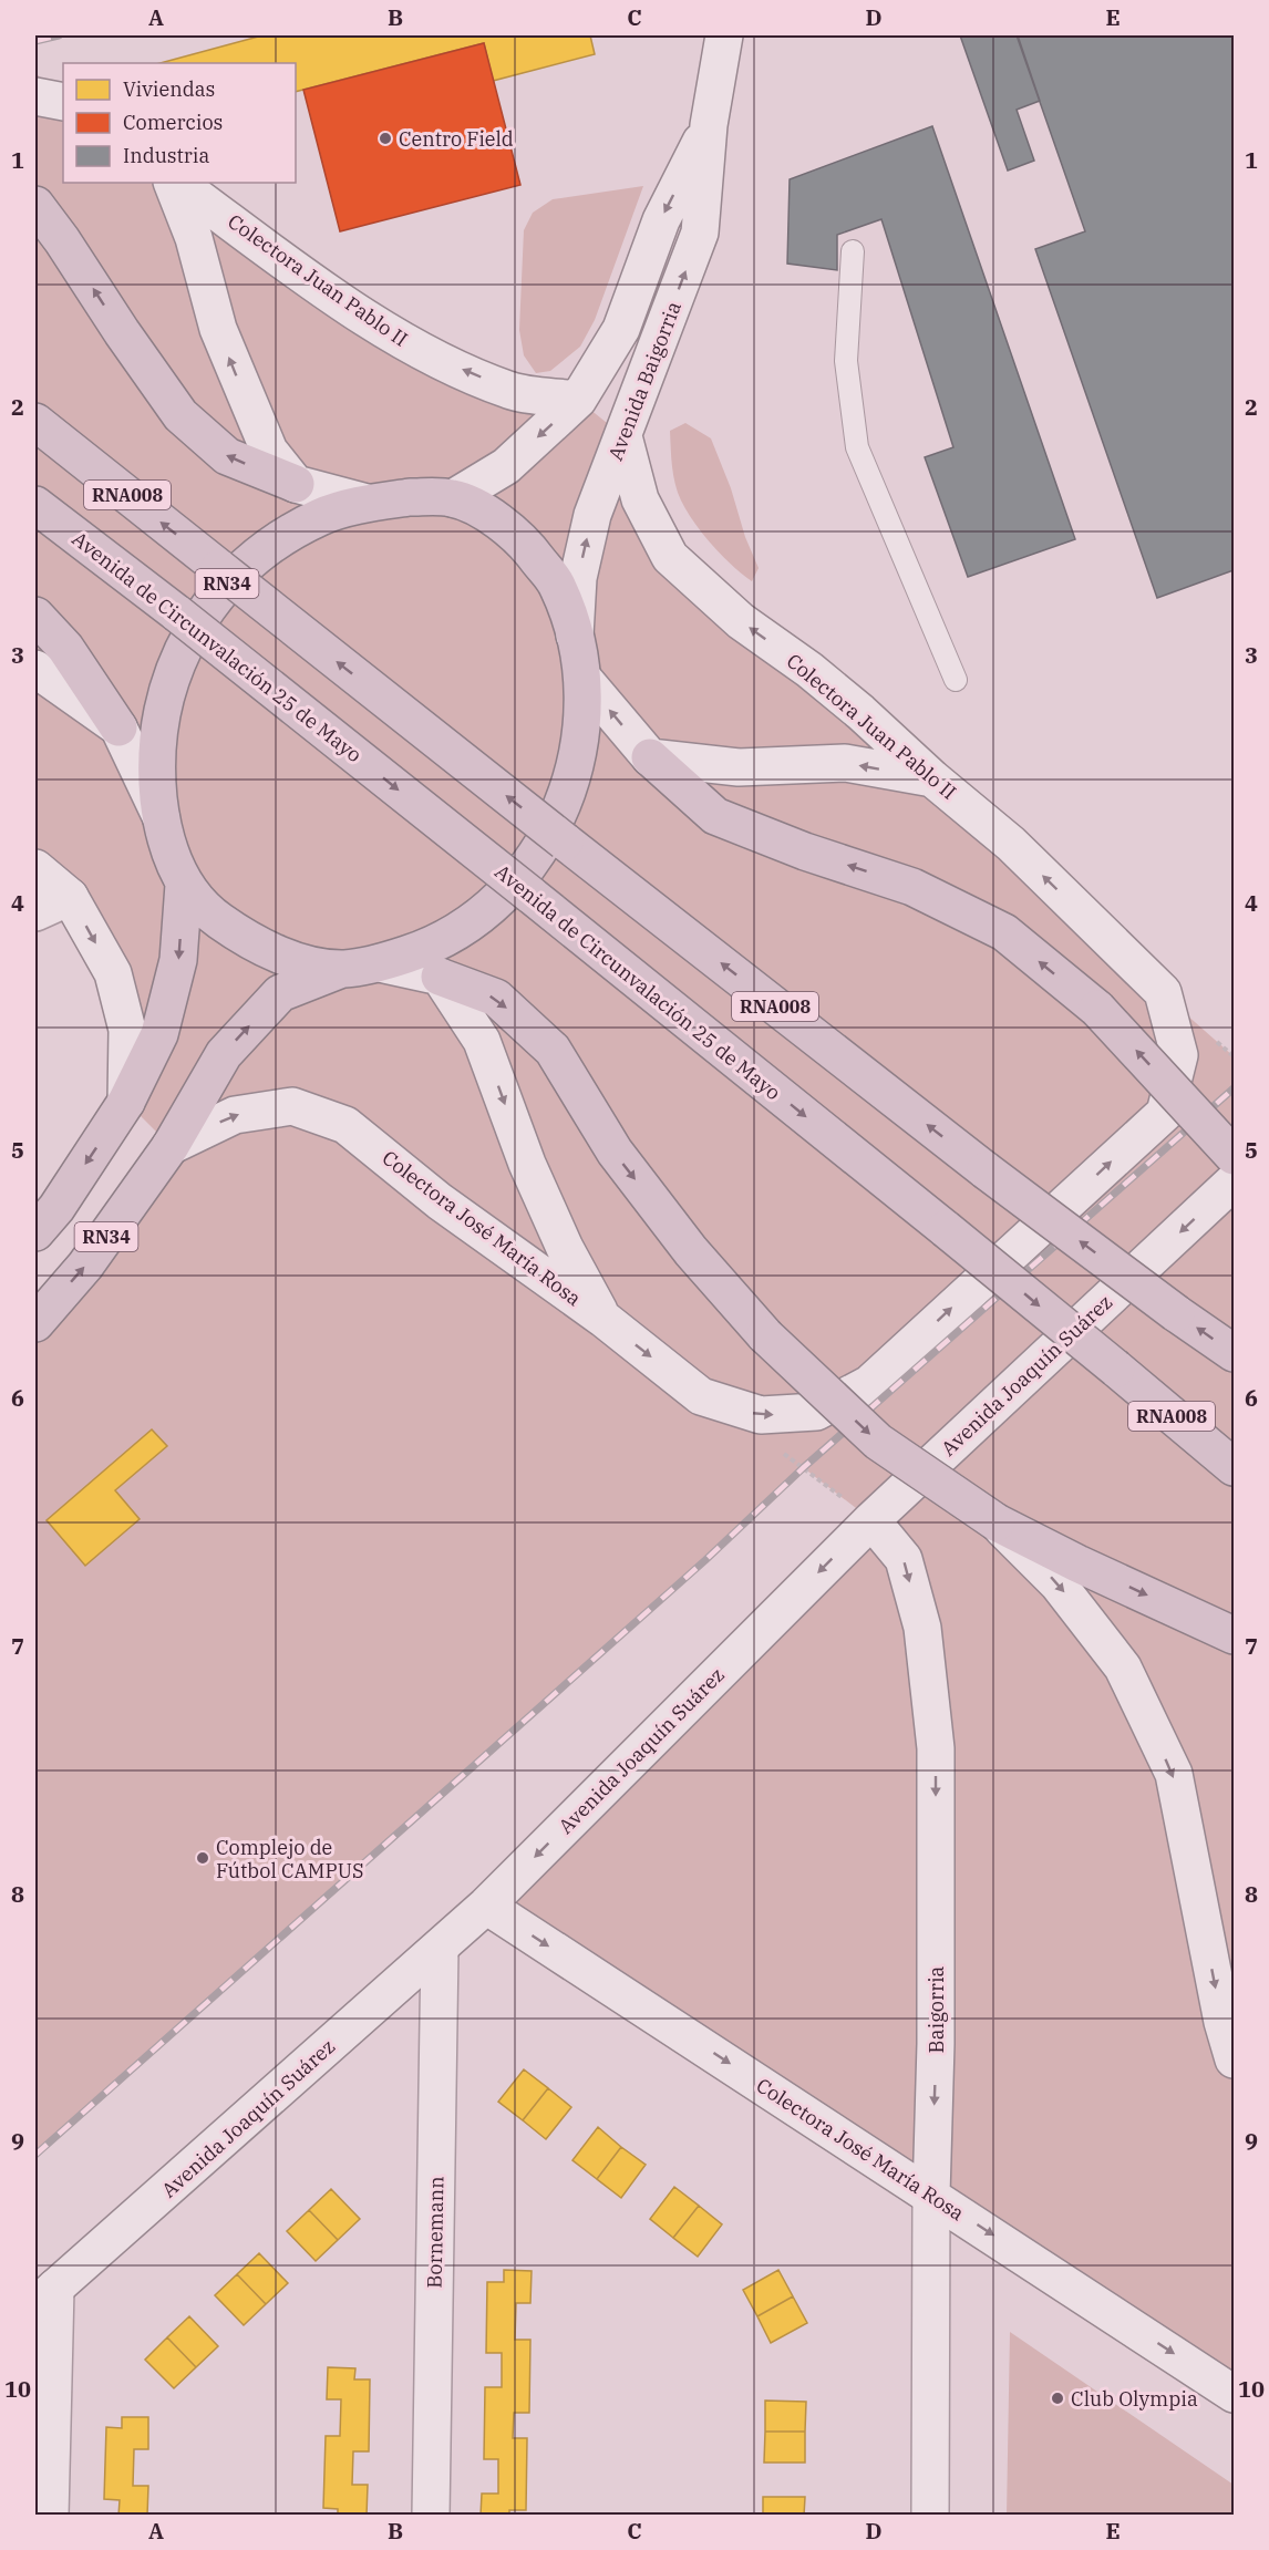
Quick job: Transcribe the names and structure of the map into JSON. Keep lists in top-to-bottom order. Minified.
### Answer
{"streets":{"highway":["RNA008","RN34","Avenida de Circunvalación 25 de Mayo"],"street":["Colectora Juan Pablo II","Avenida Baigorria","Colectora José María Rosa","Avenida Joaquín Suárez","Baigorria","Bornemann"]},"crossings":[["Colectora Juan Pablo II","Avenida Baigorria"],["Colectora Juan Pablo II","Colectora José María Rosa"],["Avenida Baigorria","RN34"],["RN34","Colectora José María Rosa"],["Colectora José María Rosa","Avenida Joaquín Suárez"],["Colectora José María Rosa","Baigorria"],["Avenida Joaquín Suárez","Baigorria"],["Avenida Joaquín Suárez","Bornemann"]],"one_way":["Colectora José María Rosa","Avenida Joaquín Suárez"],"places":["Centro Field","Complejo de Fútbol CAMPUS","Club Olympia"],"legend":["Viviendas","Comercios","Industria"],"grid":{"columns":["A","B","C","D","E"],"rows":["1","2","3","4","5","6","7","8","9","10"]}}
